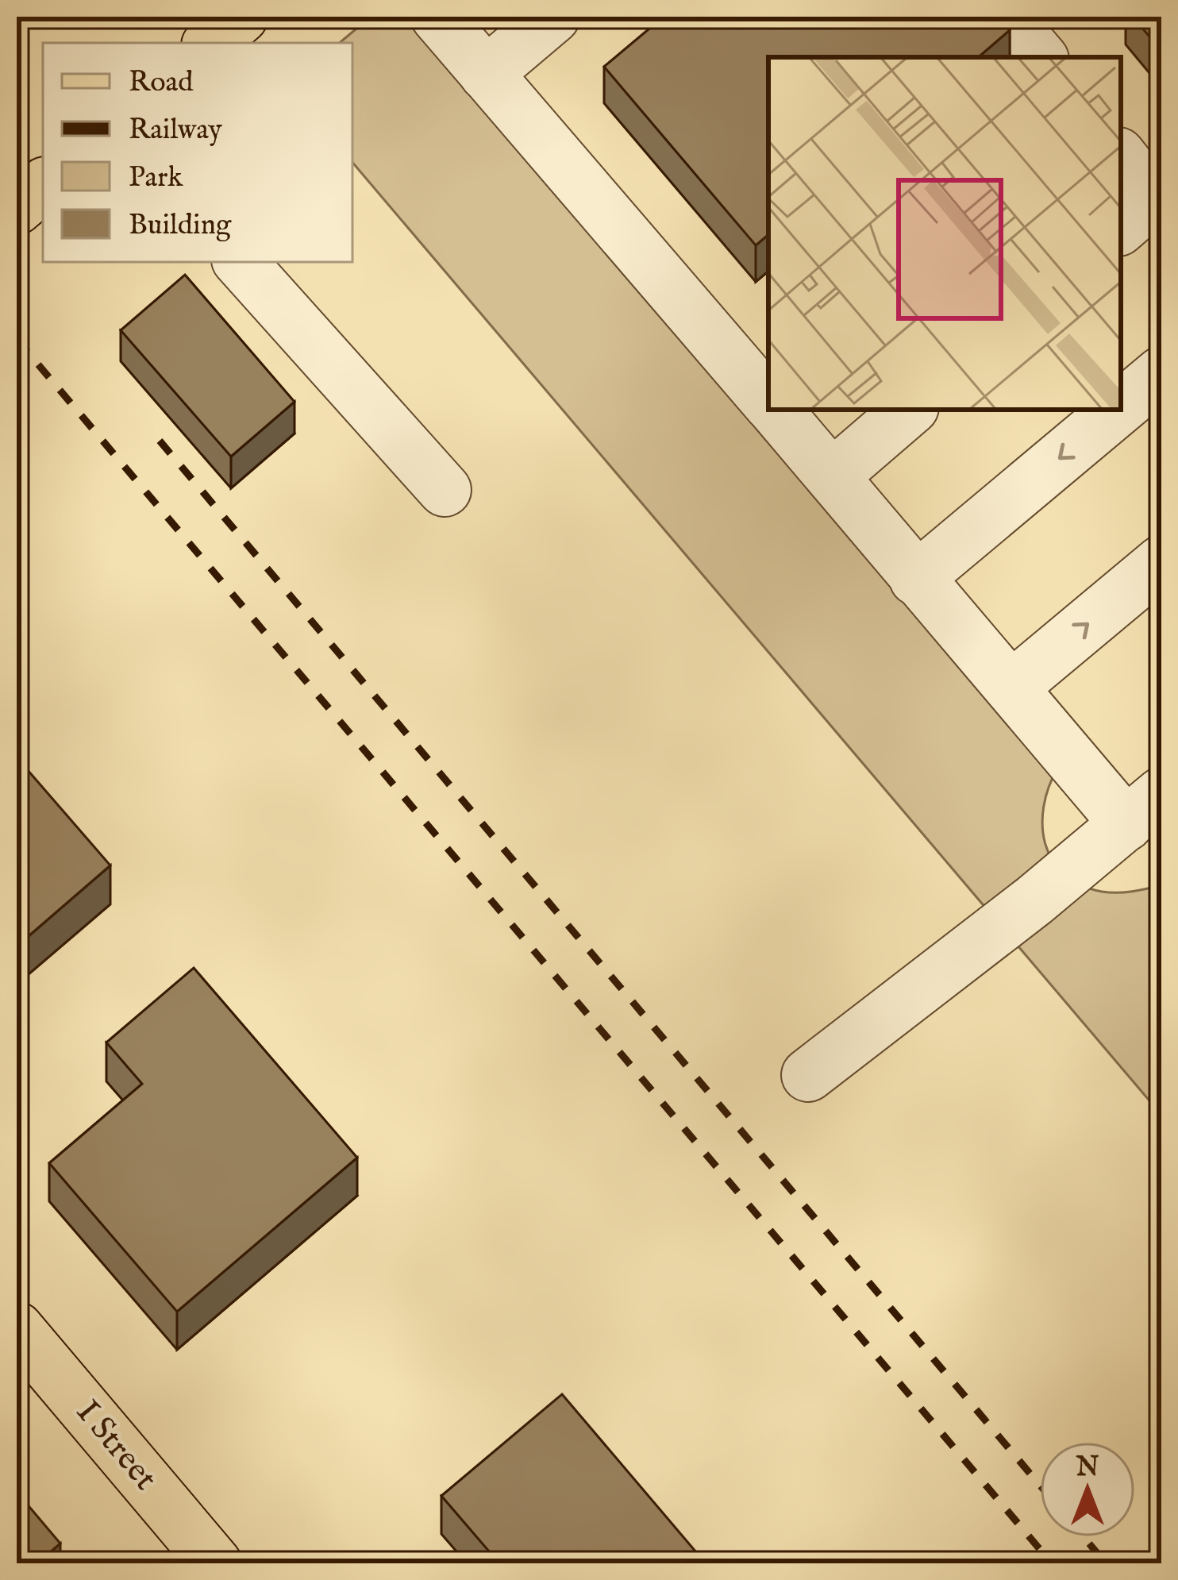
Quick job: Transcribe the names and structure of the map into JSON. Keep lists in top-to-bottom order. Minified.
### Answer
{"streets":{"main road":["I Street"]},"legend":["Road","Railway","Park","Building"],"north":"top"}
